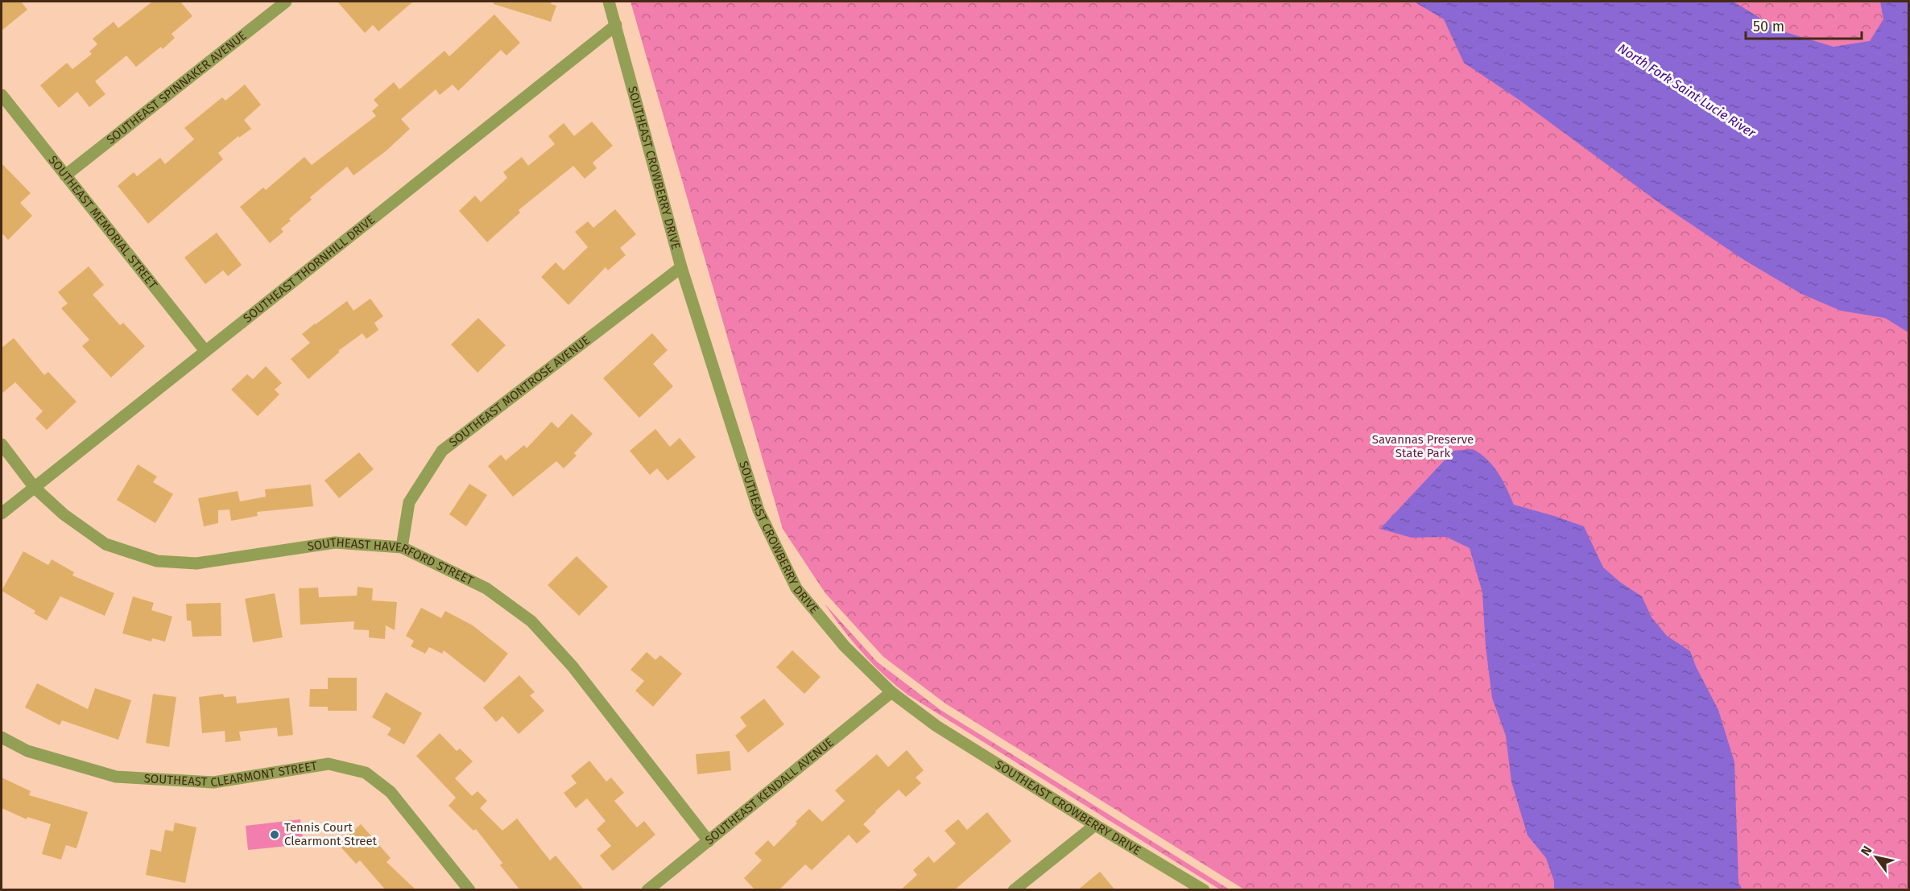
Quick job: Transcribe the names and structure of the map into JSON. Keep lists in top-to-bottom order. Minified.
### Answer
{"streets":{"street":["SOUTHEAST SPINNAKER AVENUE","SOUTHEAST CROWBERRY DRIVE","SOUTHEAST MEMORIAL STREET","SOUTHEAST THORNHILL DRIVE","SOUTHEAST MONTROSE AVENUE","SOUTHEAST HAVERFORD STREET","SOUTHEAST CLEARMONT STREET","SOUTHEAST KENDALL AVENUE"]},"crossings":[["SOUTHEAST SPINNAKER AVENUE","SOUTHEAST MEMORIAL STREET"],["SOUTHEAST CROWBERRY DRIVE","SOUTHEAST THORNHILL DRIVE"],["SOUTHEAST CROWBERRY DRIVE","SOUTHEAST MONTROSE AVENUE"],["SOUTHEAST CROWBERRY DRIVE","SOUTHEAST KENDALL AVENUE"],["SOUTHEAST MEMORIAL STREET","SOUTHEAST THORNHILL DRIVE"],["SOUTHEAST THORNHILL DRIVE","SOUTHEAST HAVERFORD STREET"],["SOUTHEAST MONTROSE AVENUE","SOUTHEAST HAVERFORD STREET"],["SOUTHEAST HAVERFORD STREET","SOUTHEAST KENDALL AVENUE"]],"water":["North Fork Saint Lucie River"],"parks":["Savannas Preserve State Park"],"places":["Tennis Court Clearmont Street"],"scale_bar":"50 m","north":"top left"}
